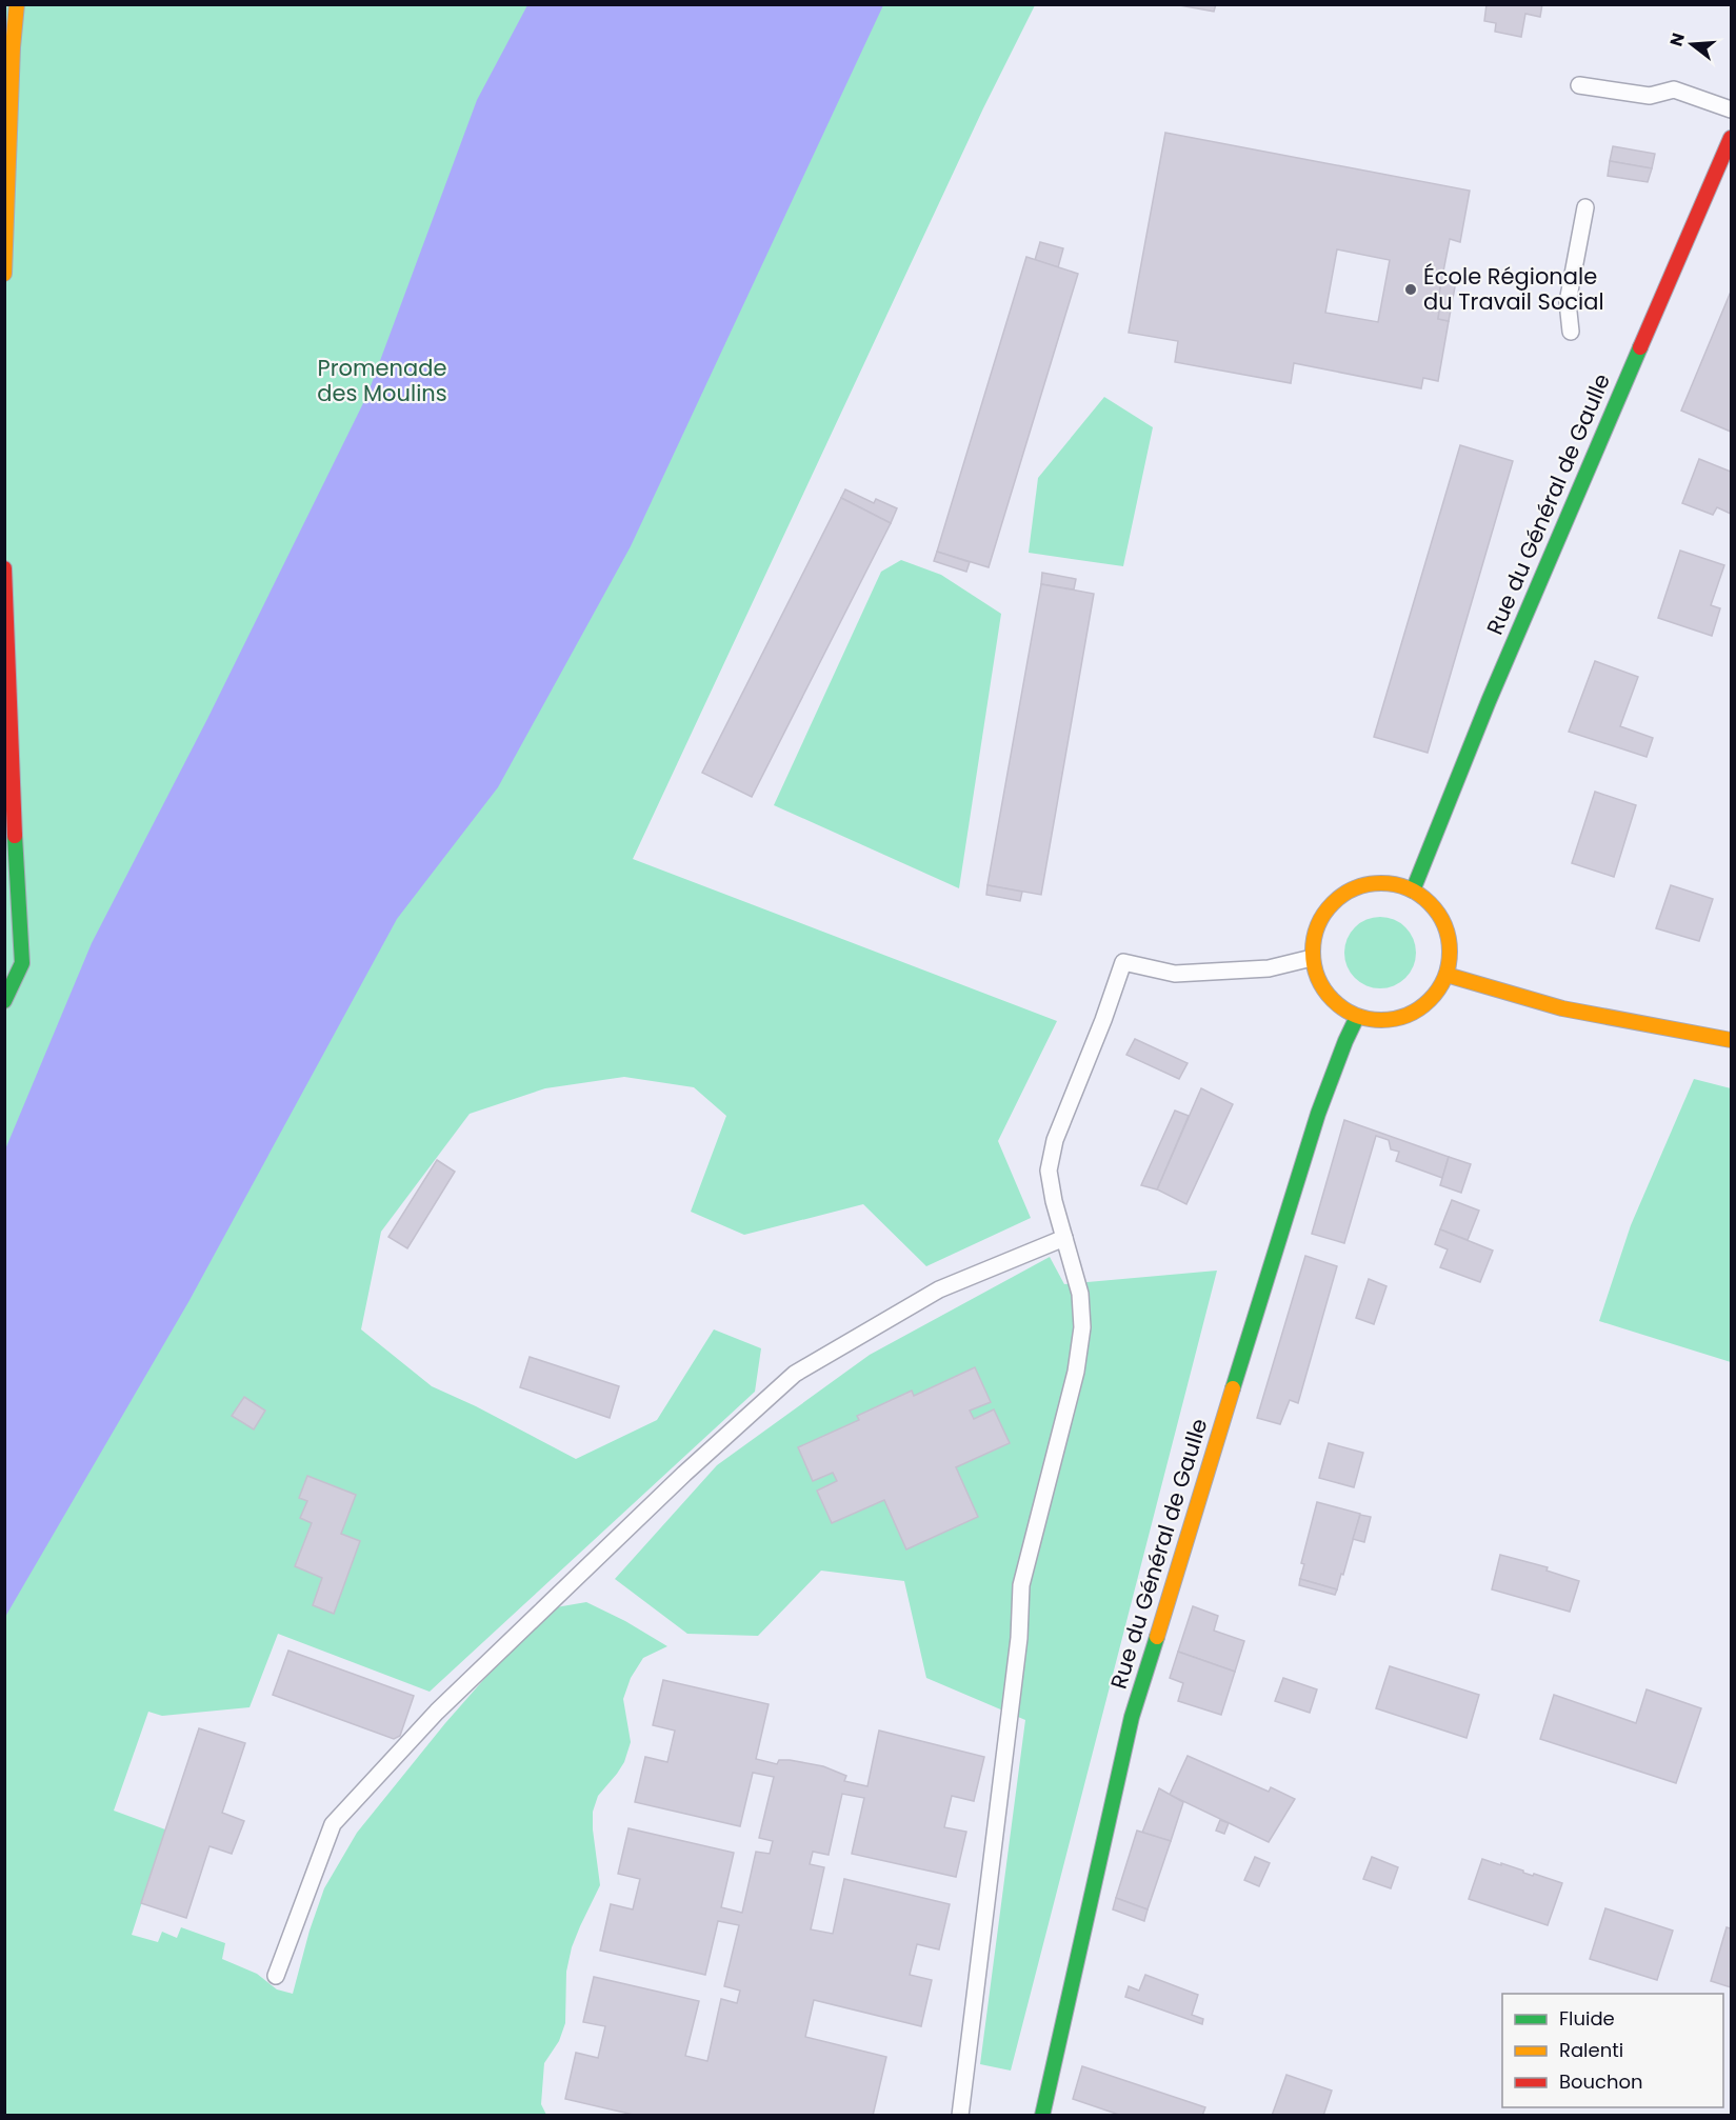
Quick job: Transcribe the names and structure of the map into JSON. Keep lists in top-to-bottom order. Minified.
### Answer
{"streets":{"main road":["Rue du Général de Gaulle"]},"parks":["Promenade des Moulins"],"places":["École Régionale du Travail Social"],"legend":["Fluide","Ralenti","Bouchon"],"north":"left"}
